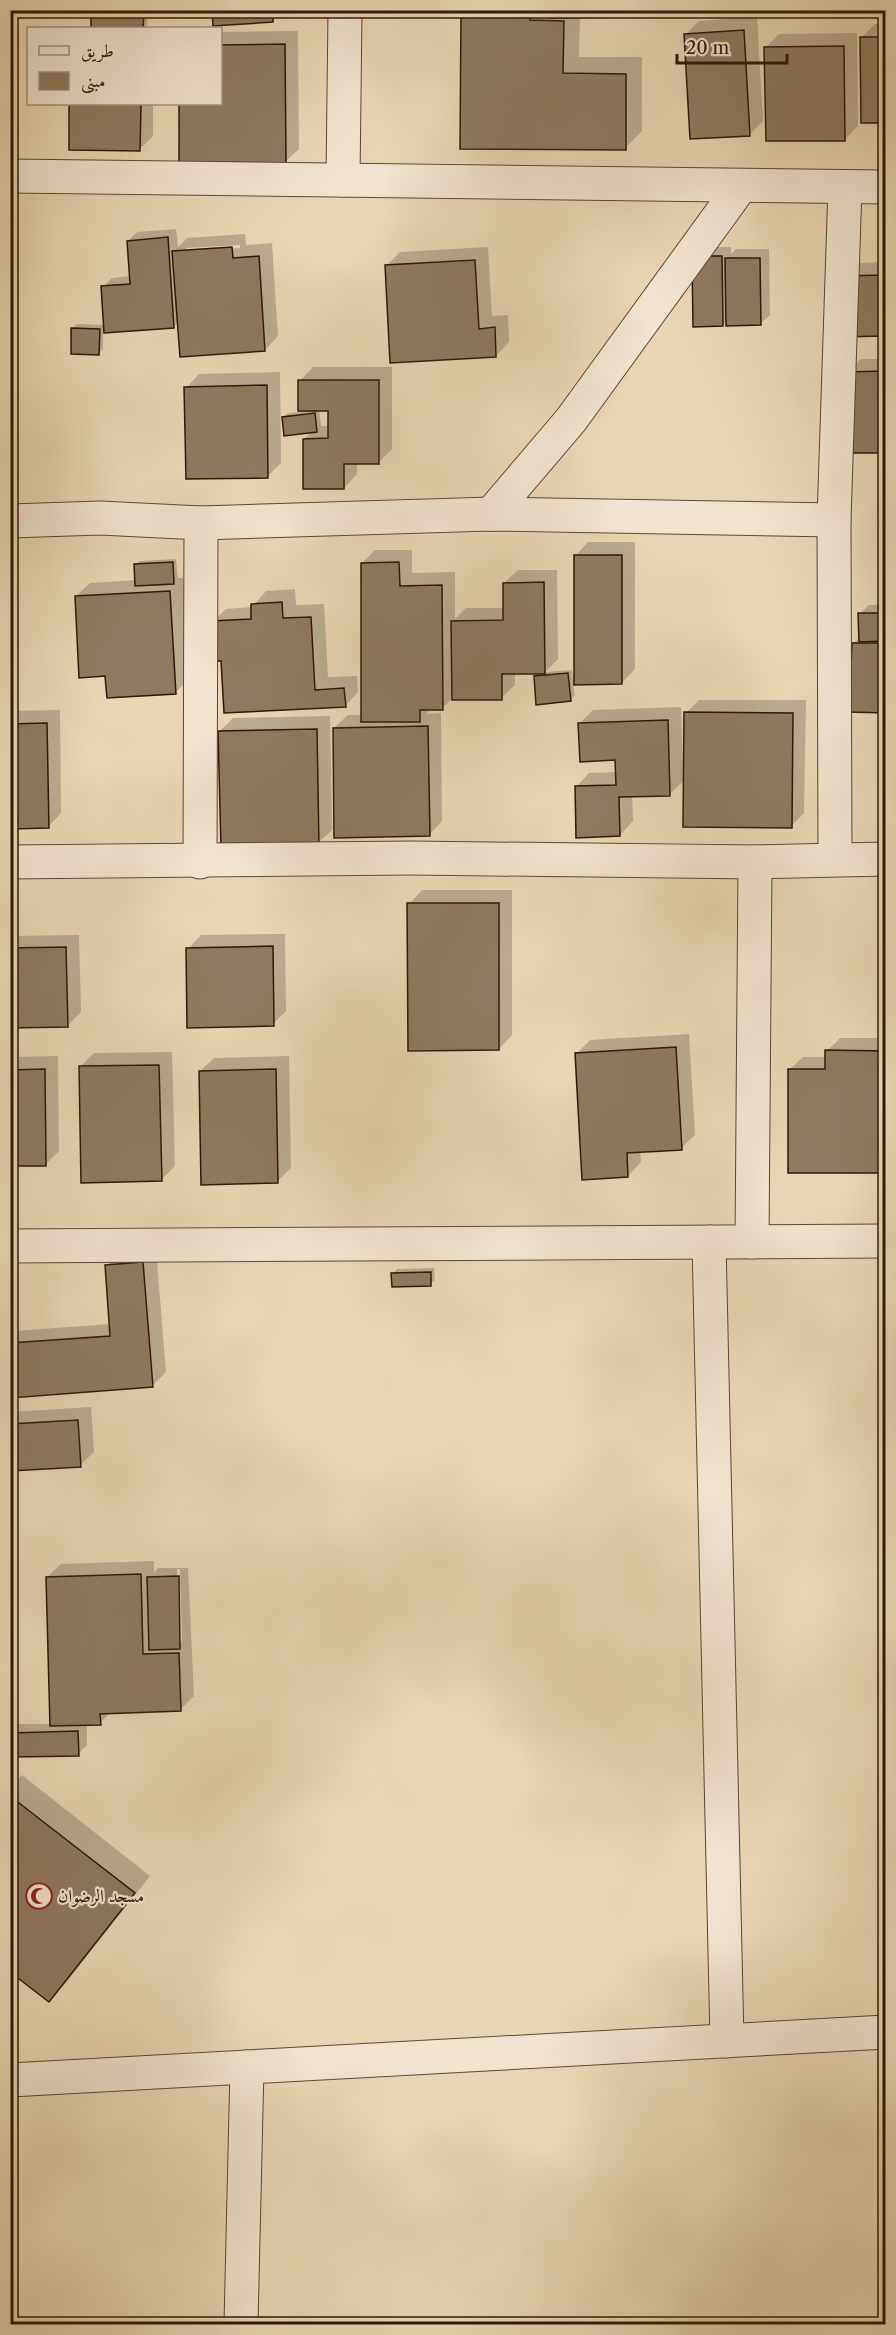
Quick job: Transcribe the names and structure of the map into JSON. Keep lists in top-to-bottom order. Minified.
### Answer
{"places":{"mosque":["مسجد الرضوان"]},"legend":["طريق","مبنى"],"scale_bar":"20 m"}
